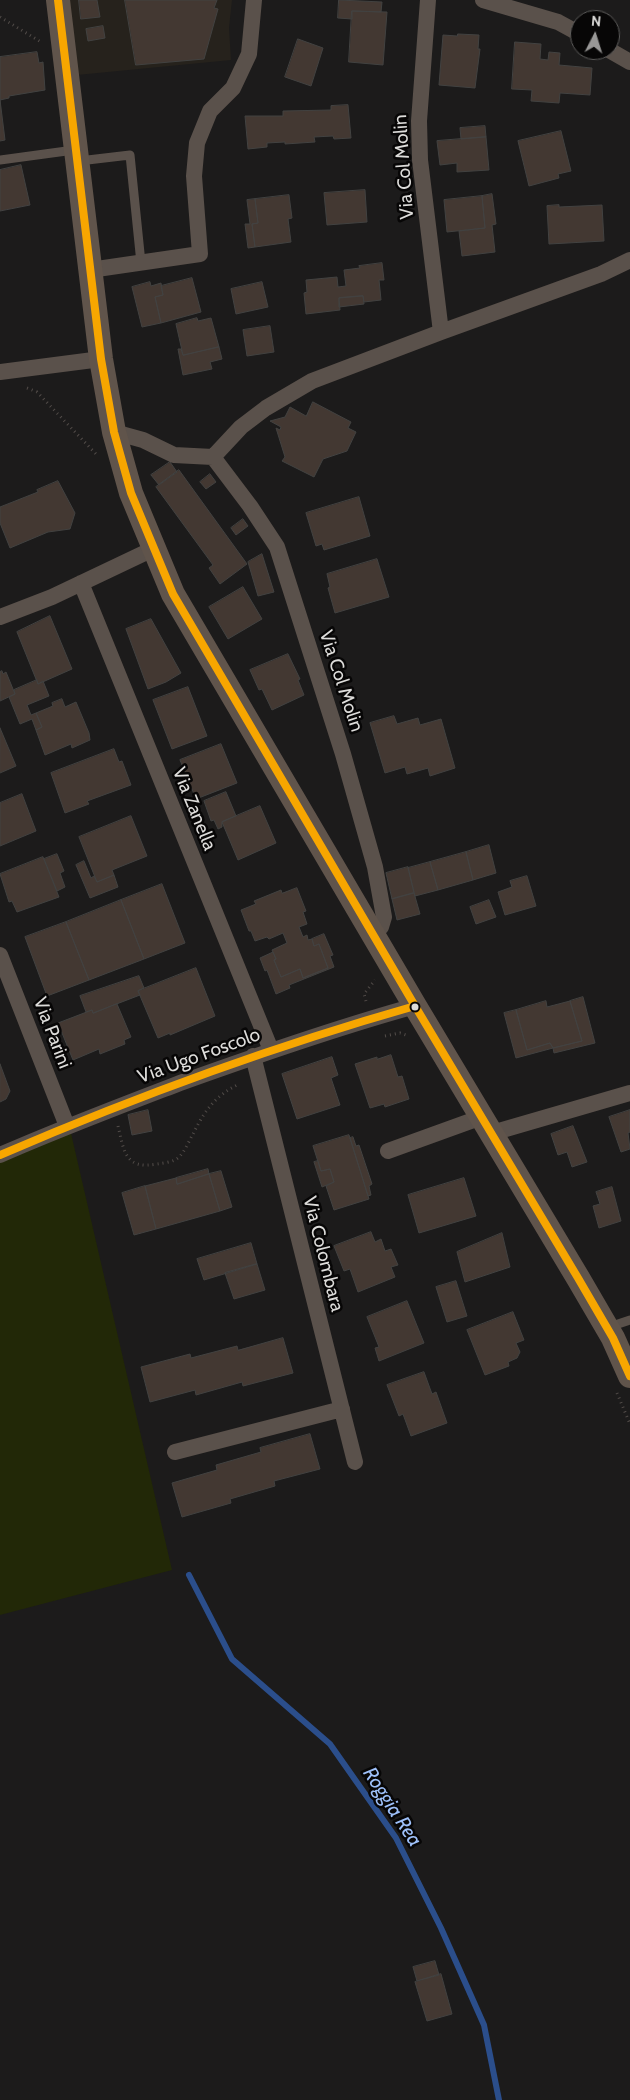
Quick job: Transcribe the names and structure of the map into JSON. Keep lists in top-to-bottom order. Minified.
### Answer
{"streets":{"street":["Via Col Molin","Via Zanella","Via Parini","Via Ugo Foscolo","Via Colombara"]},"crossings":[["Via Zanella","Via Ugo Foscolo"],["Via Parini","Via Ugo Foscolo"],["Via Ugo Foscolo","Via Colombara"]],"water":["Roggia Rea"],"north":"top"}
